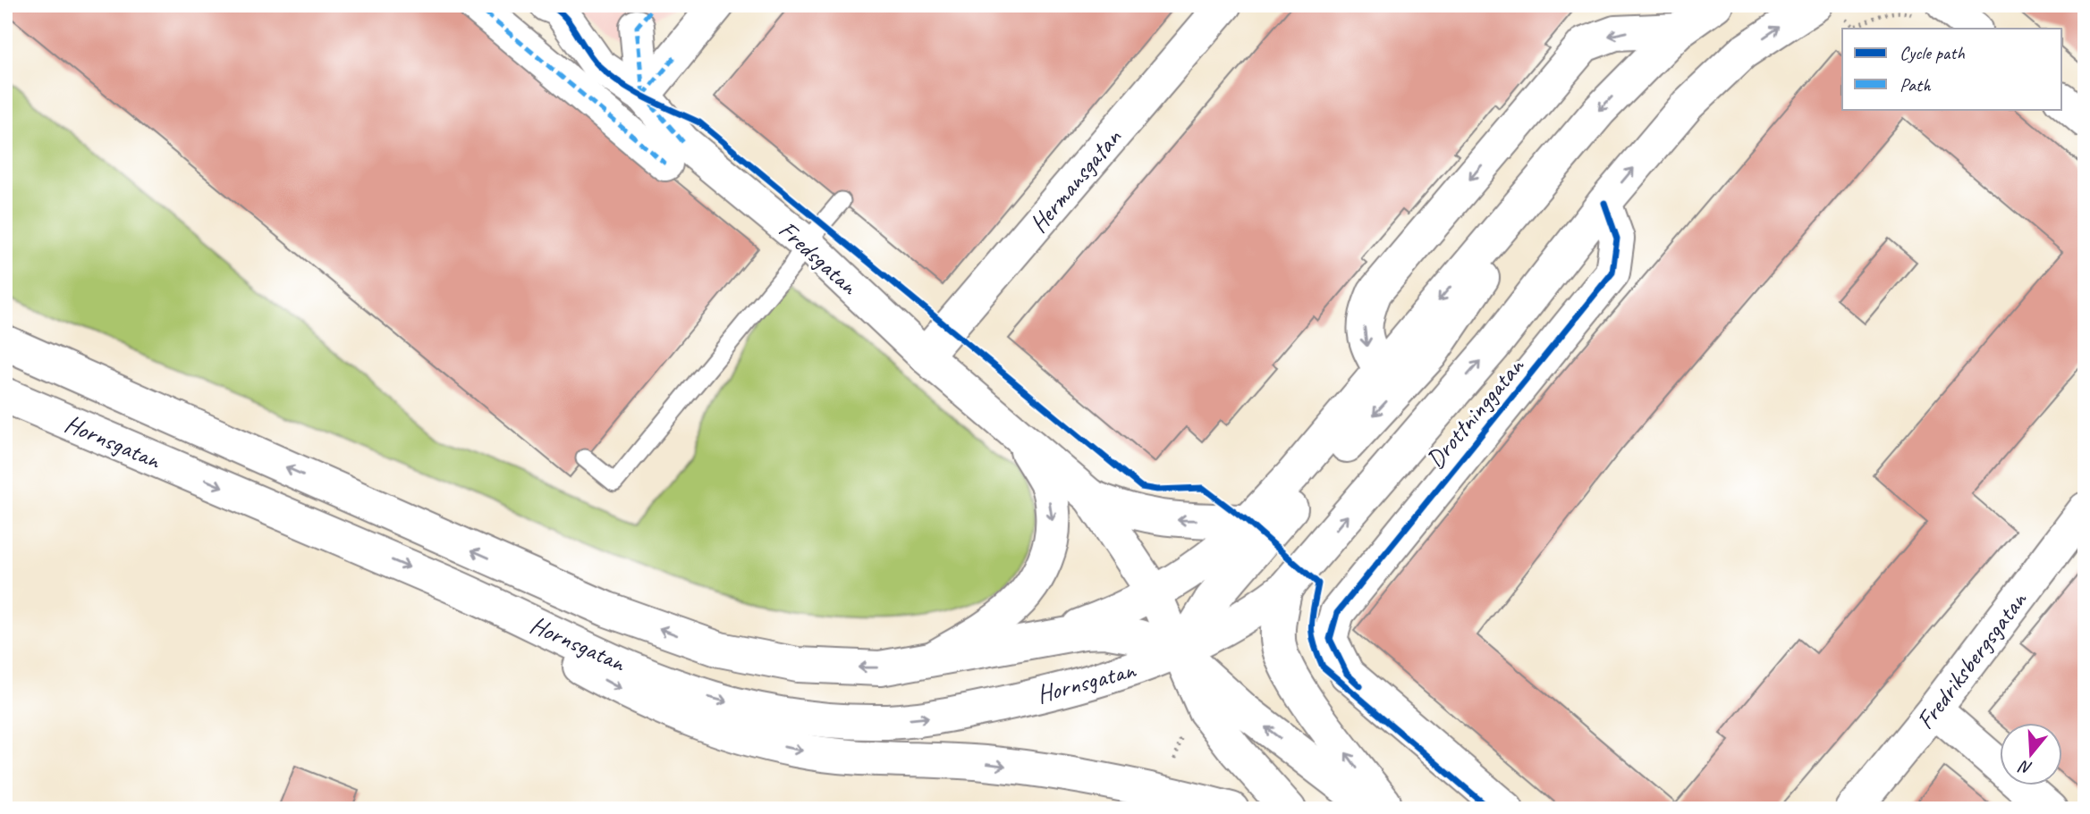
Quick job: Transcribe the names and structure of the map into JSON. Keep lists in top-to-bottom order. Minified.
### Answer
{"streets":{"main road":["Hermansgatan","Fredsgatan","Drottninggatan","Hornsgatan","Fredriksbergsgatan"]},"crossings":[["Hermansgatan","Fredsgatan"],["Drottninggatan","Hornsgatan"]],"legend":["Cycle path","Path"],"north":"bottom"}
